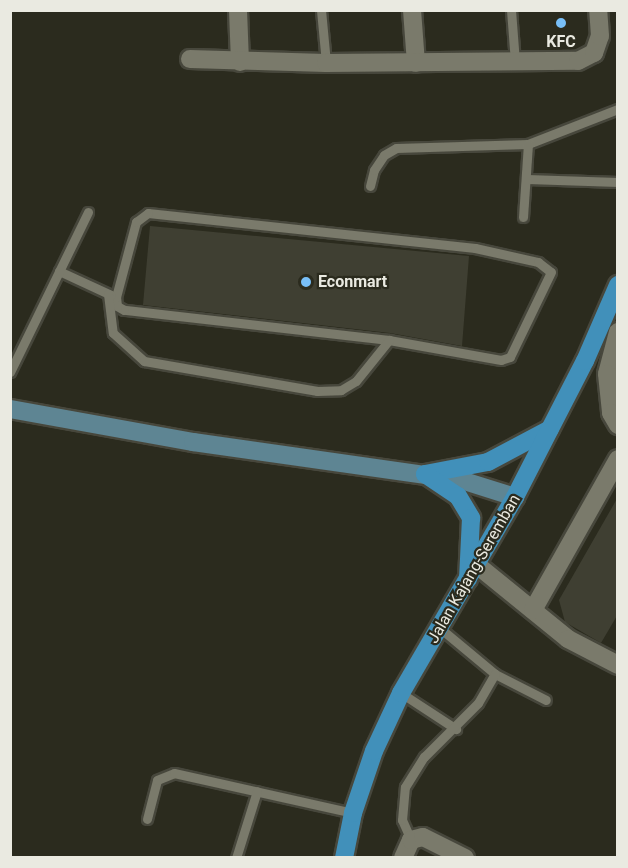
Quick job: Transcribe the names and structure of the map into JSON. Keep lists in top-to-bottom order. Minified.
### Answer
{"streets":{"main road":["Jalan Kajang-Seremban"]},"places":["KFC","Econmart"]}
